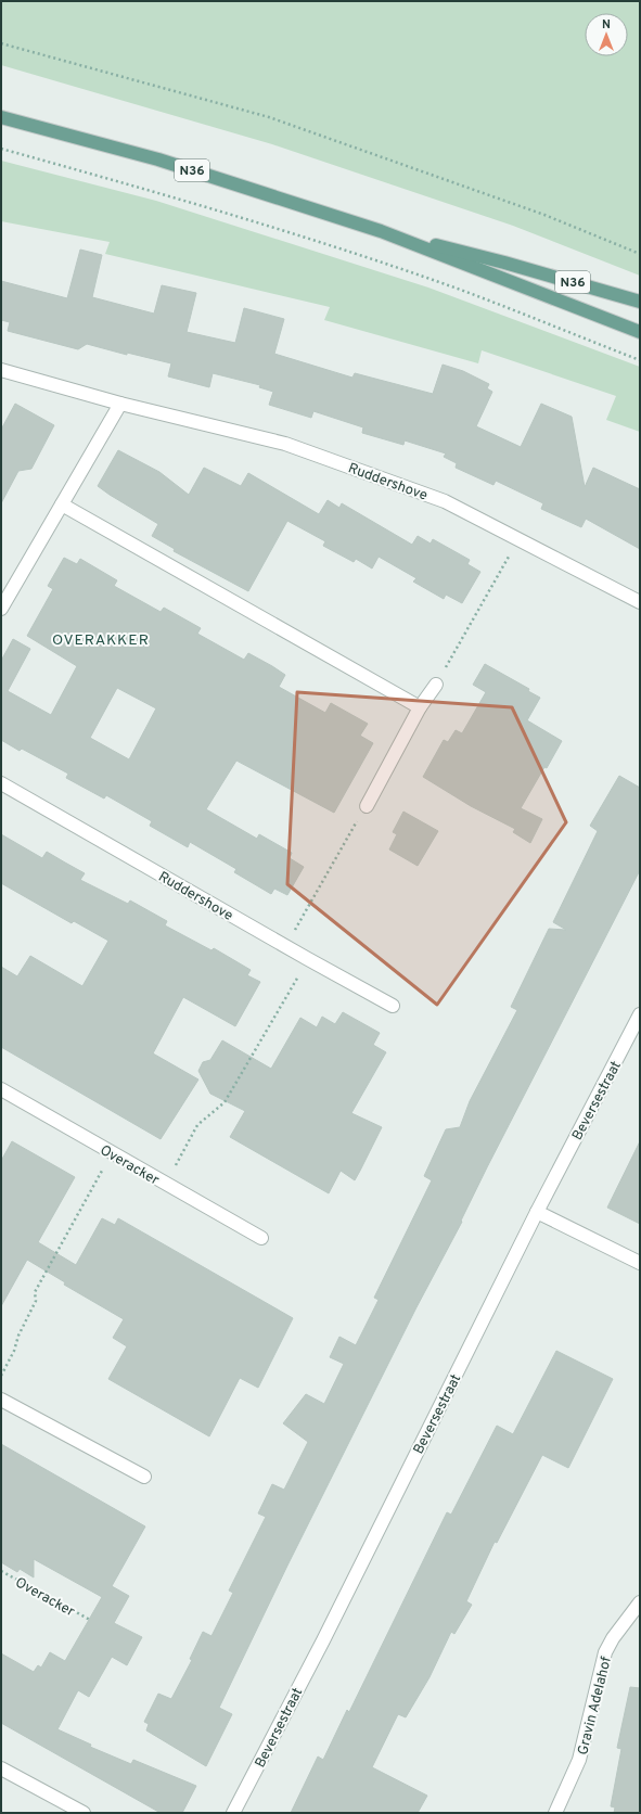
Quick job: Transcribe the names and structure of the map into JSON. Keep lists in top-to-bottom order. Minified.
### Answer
{"streets":{"main road":["N36"],"street":["Ruddershove","Beversestraat","Overacker","Gravin Adelahof"]},"districts":["OVERAKKER"],"north":"top"}
